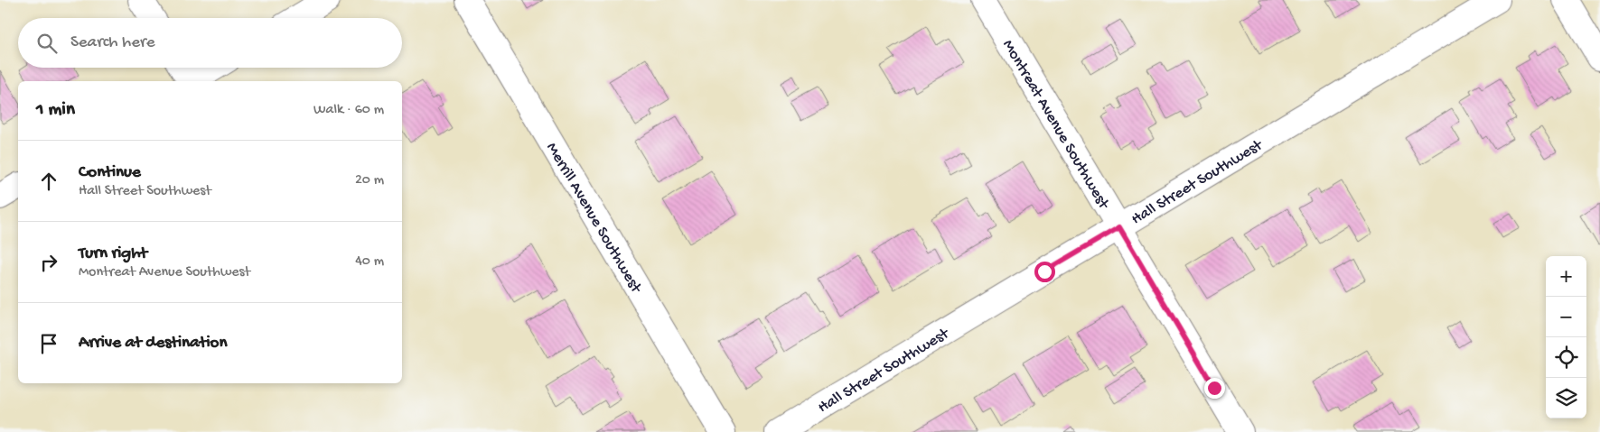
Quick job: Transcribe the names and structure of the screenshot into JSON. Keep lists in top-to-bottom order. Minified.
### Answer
{"streets":{"street":["Montreat Avenue Southwest","Hall Street Southwest","Merrill Avenue Southwest"]},"crossings":[["Montreat Avenue Southwest","Hall Street Southwest"]],"page":{"search":"Search here","heading":["1 min","Walk · 60 m"],"list":[["Continue","Hall Street Southwest","20 m"],["Turn right","Montreat Avenue Southwest","40 m"],"Arrive at destination"],"map_buttons":["+","−"]}}
